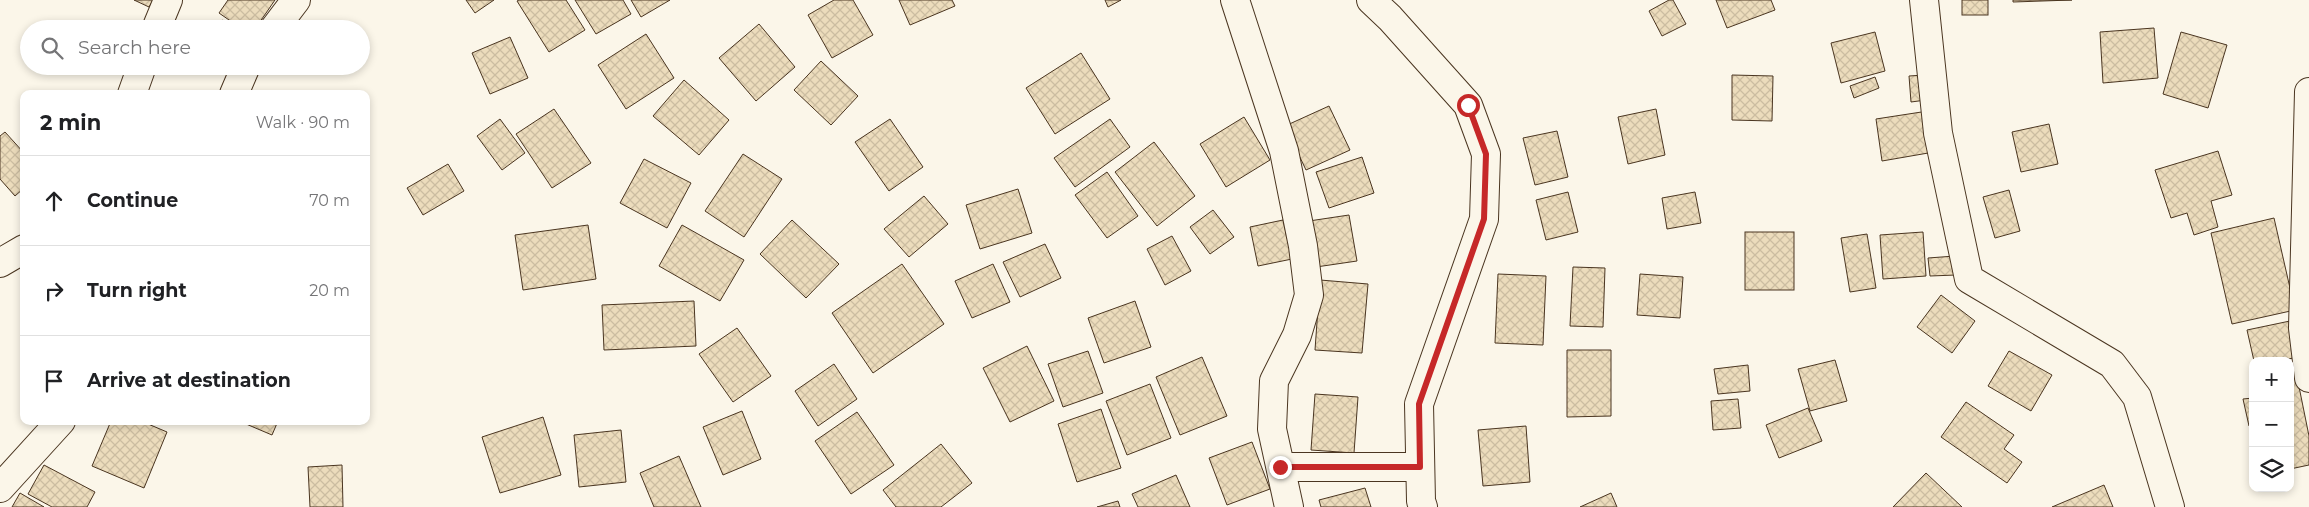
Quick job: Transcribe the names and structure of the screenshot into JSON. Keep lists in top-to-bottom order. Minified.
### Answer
{"page":{"search":"Search here","heading":["2 min","Walk · 90 m"],"list":[["Continue","70 m"],["Turn right","20 m"],"Arrive at destination"],"map_buttons":["+","−"]}}
